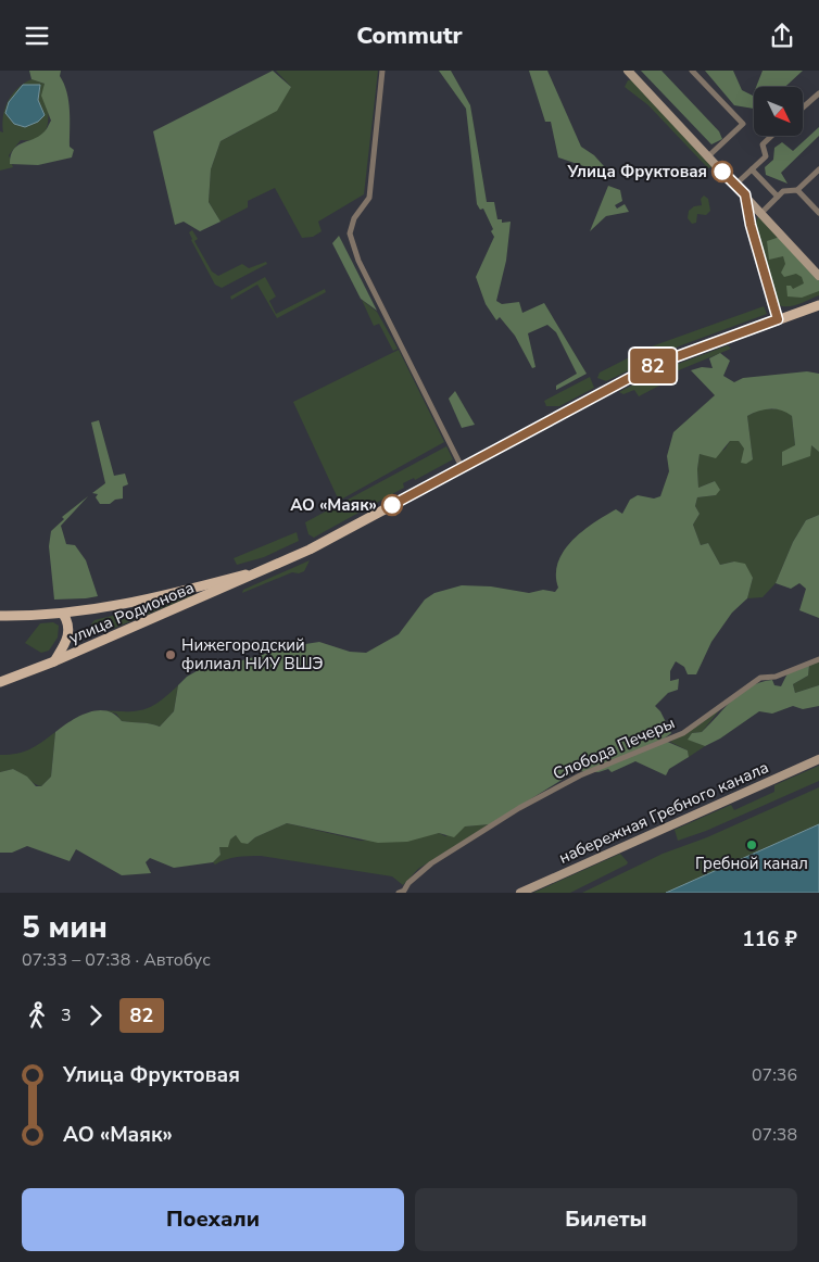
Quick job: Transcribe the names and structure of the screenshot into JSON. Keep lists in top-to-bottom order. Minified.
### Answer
{"streets":{"main road":["улица Родионова"],"street":["Слобода Печеры","набережная Гребного канала"]},"places":["Улица Фруктовая","АО «Маяк»","Нижегородский филиал НИУ ВШЭ","Гребной канал"],"lines":["bus line 82"],"north":"bottom right","page":{"header":"Commutr","on_map":"82","heading":["5 мин","07:33 – 07:38 · Автобус","116 ₽"],"legs":["3","82"],"list":[{"name":"Улица Фруктовая","value":"07:36"},{"name":"АО «Маяк»","value":"07:38"}],"buttons":["Поехали","Билеты"]}}
